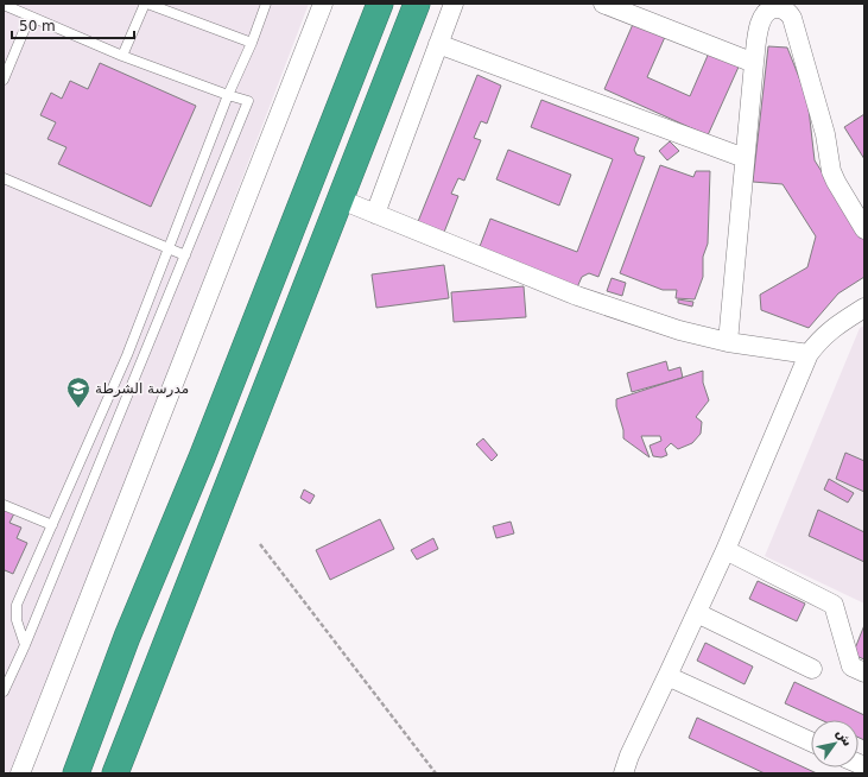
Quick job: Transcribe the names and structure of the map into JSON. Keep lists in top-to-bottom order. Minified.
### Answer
{"places":{"school or university":["مدرسة الشرطة"]},"scale_bar":"50 m","north":"top right"}
